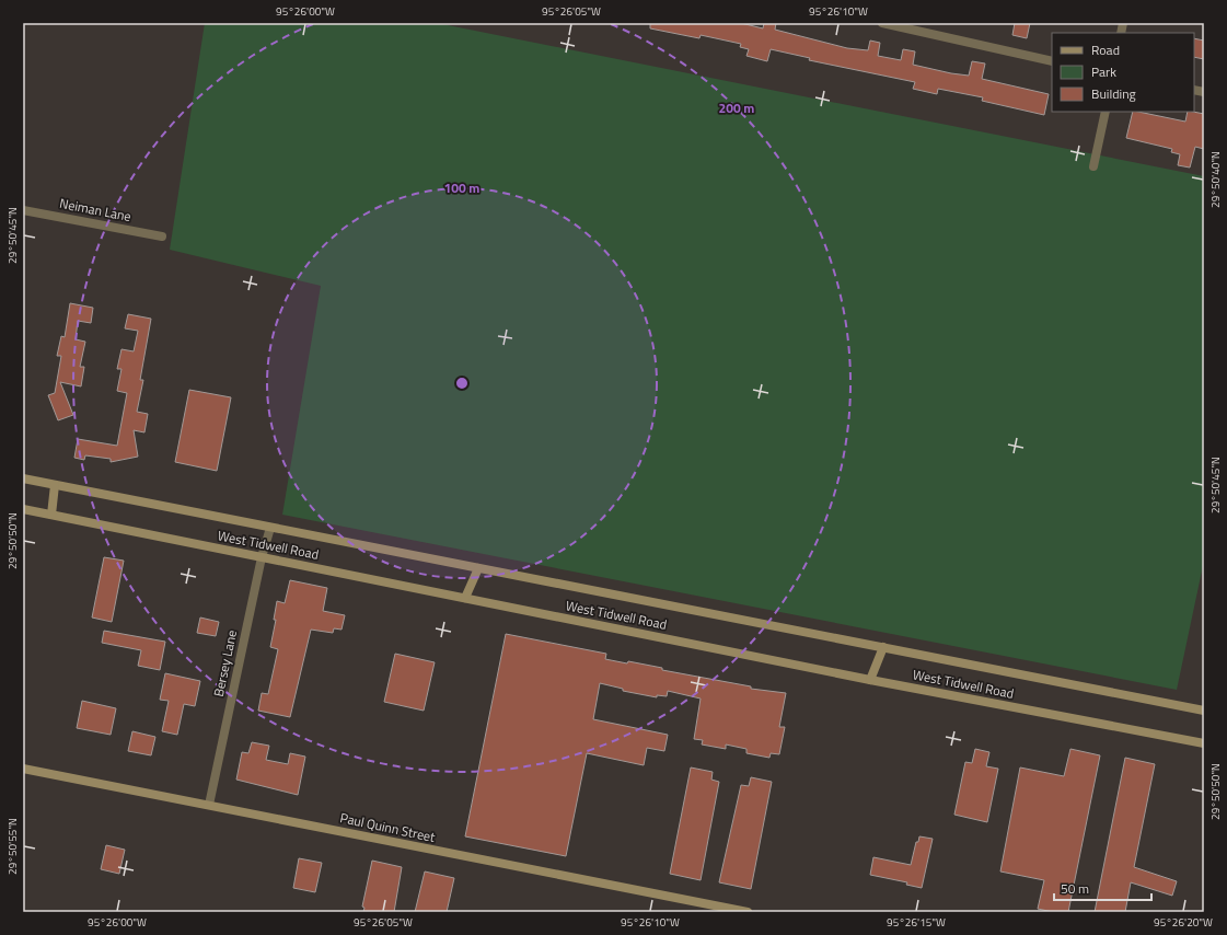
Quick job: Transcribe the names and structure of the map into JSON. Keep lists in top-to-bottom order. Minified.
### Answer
{"streets":{"main road":["West Tidwell Road","Paul Quinn Street"],"street":["Neiman Lane","Bersey Lane"]},"crossings":[["West Tidwell Road","Bersey Lane"],["Bersey Lane","Paul Quinn Street"]],"legend":["Road","Park","Building"],"scale_bar":"50 m","coordinates":["95°26'00\"W","95°26'05\"W","95°26'10\"W","29°50'40\"N","29°50'45\"N","29°50'50\"N","29°50'55\"N","95°26'15\"W","95°26'20\"W"],"rings":["200 m","100 m"]}
